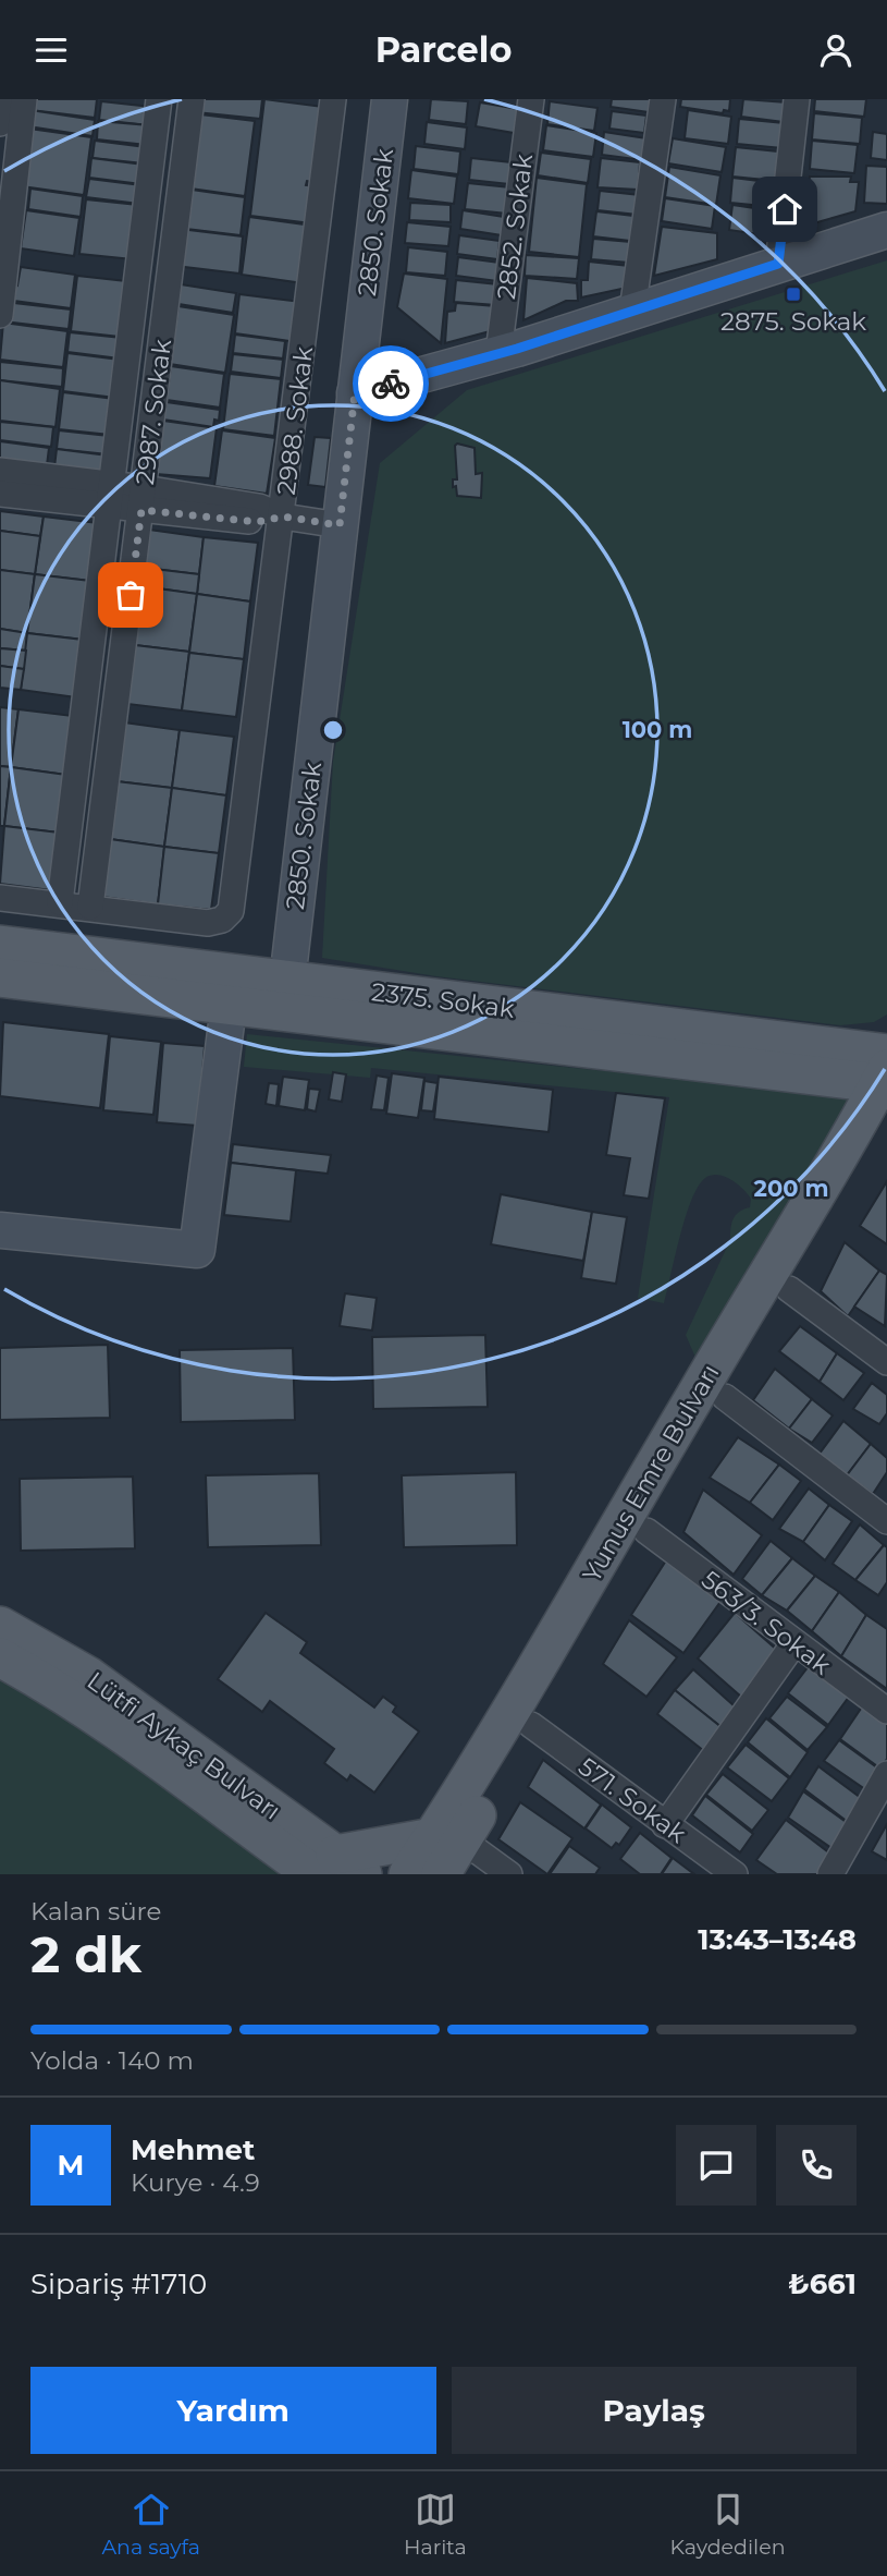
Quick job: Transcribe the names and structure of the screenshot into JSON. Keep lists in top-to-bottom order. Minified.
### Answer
{"streets":{"main road":["2375. Sokak","Yunus Emre Bulvarı","Lütfi Aykaç Bulvarı"],"street":["2850. Sokak","2852. Sokak","2987. Sokak","2988. Sokak","563/3. Sokak","571. Sokak"]},"crossings":[["2850. Sokak","2375. Sokak"],["2987. Sokak","2988. Sokak"],["2375. Sokak","Yunus Emre Bulvarı"],["Yunus Emre Bulvarı","563/3. Sokak"],["Yunus Emre Bulvarı","571. Sokak"]],"places":{"transit":["2875. Sokak"]},"page":{"header":"Parcelo","heading":["2 dk","Kalan süre","13:43–13:48"],"panel":["Mehmet","Kurye · 4.9","Sipariş #1710","₺661"],"bar":"Yolda · 140 m","round":"M","buttons":["Yardım","Paylaş"],"tabs":["Ana sayfa","Harita","Kaydedilen"]},"rings":["100 m","200 m"]}
